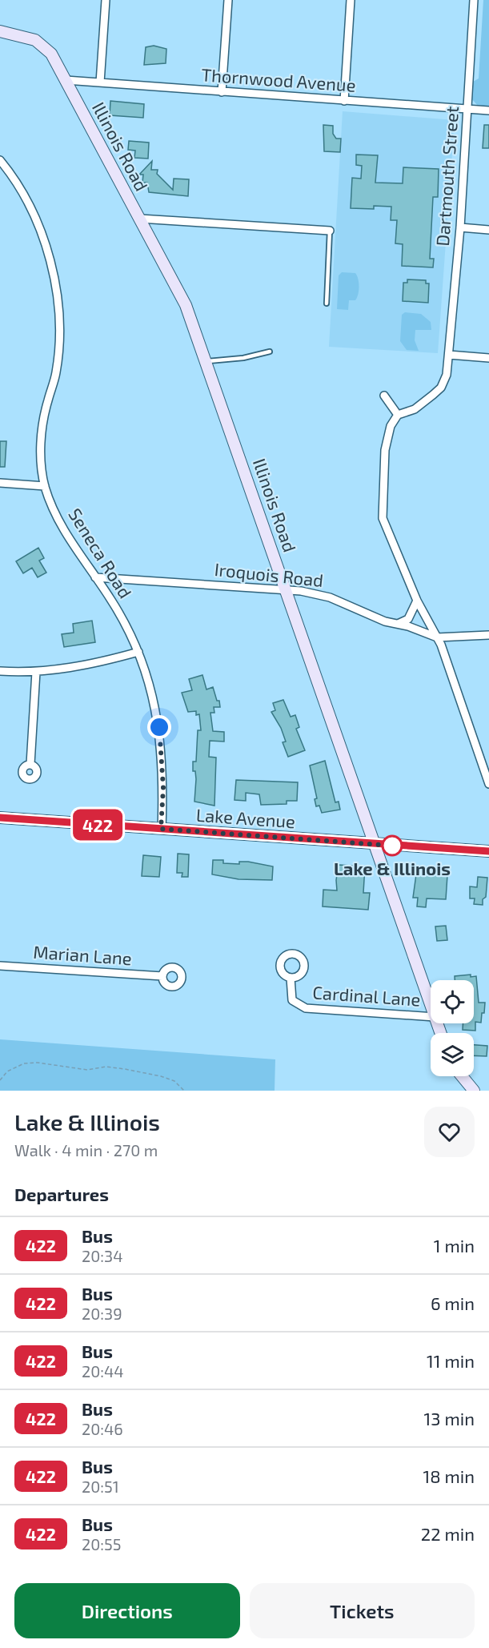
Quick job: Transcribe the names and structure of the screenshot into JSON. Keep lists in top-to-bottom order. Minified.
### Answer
{"streets":{"street":["Thornwood Avenue","Illinois Road","Dartmouth Street","Seneca Road","Iroquois Road","Lake Avenue","Marian Lane","Cardinal Lane"]},"crossings":[["Thornwood Avenue","Illinois Road"],["Thornwood Avenue","Dartmouth Street"],["Illinois Road","Iroquois Road"],["Illinois Road","Lake Avenue"],["Seneca Road","Iroquois Road"],["Seneca Road","Lake Avenue"]],"places":["Lake & Illinois"],"lines":["bus line 422"],"page":{"on_map":"422","heading":[["Lake & Illinois","Walk · 4 min · 270 m"],"Departures"],"list":[{"mark":"422","name":"Bus","note":"20:34","value":"1 min"},{"mark":"422","name":"Bus","note":"20:39","value":"6 min"},{"mark":"422","name":"Bus","note":"20:44","value":"11 min"},{"mark":"422","name":"Bus","note":"20:46","value":"13 min"},{"mark":"422","name":"Bus","note":"20:51","value":"18 min"},{"mark":"422","name":"Bus","note":"20:55","value":"22 min"}],"buttons":["Directions","Tickets"]}}
